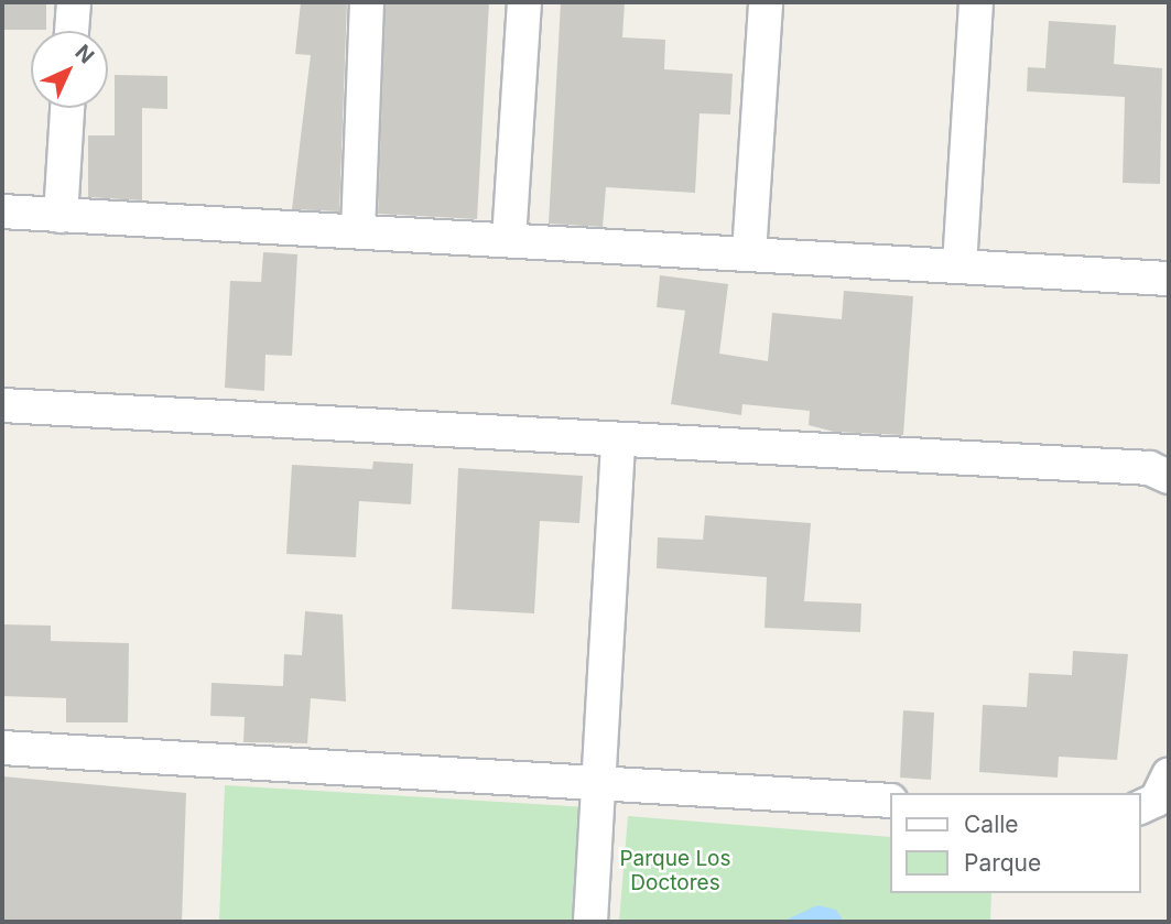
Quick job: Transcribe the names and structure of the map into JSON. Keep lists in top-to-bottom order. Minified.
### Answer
{"parks":["Parque Los Doctores"],"legend":["Calle","Parque"],"north":"top right"}
